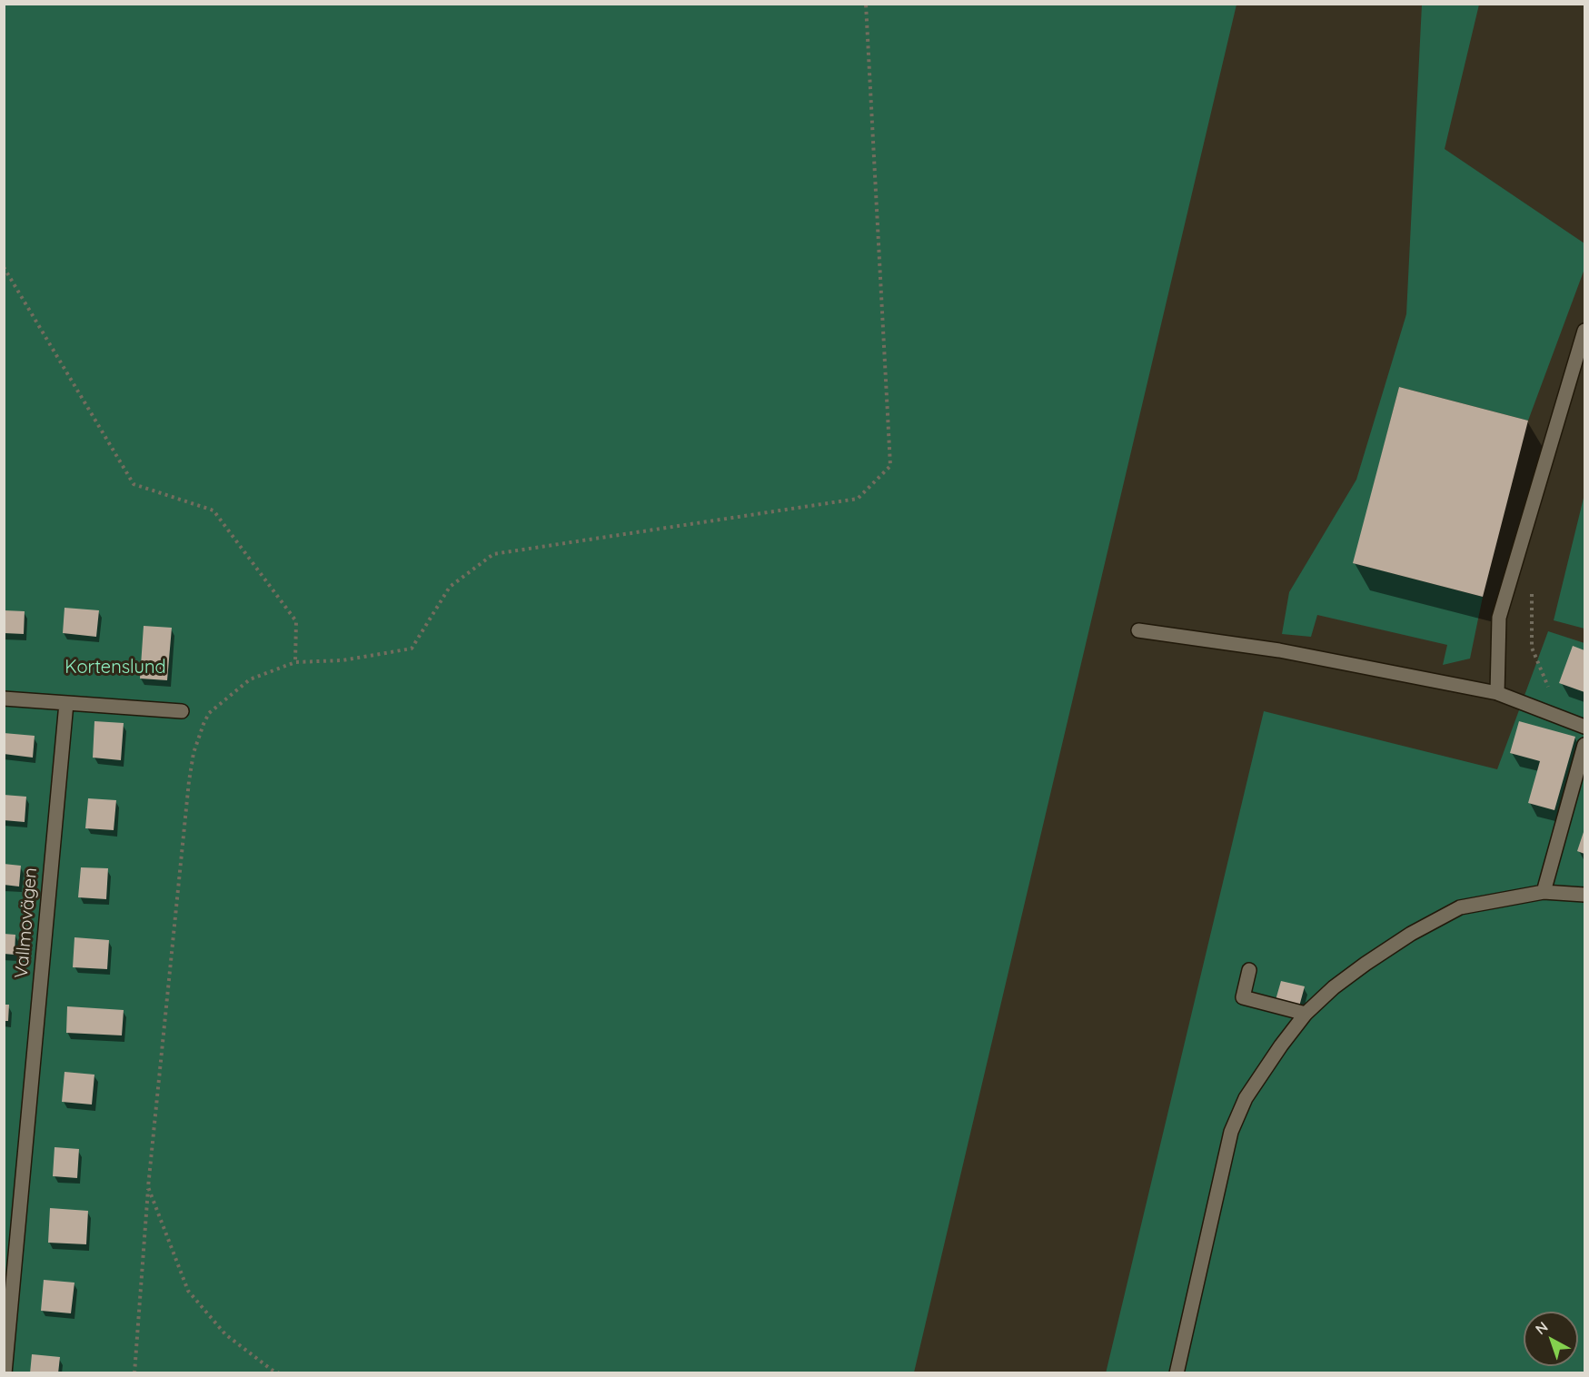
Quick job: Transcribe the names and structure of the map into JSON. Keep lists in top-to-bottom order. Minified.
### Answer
{"streets":{"street":["Vallmovägen"]},"parks":["Kortenslund"],"north":"top left"}
